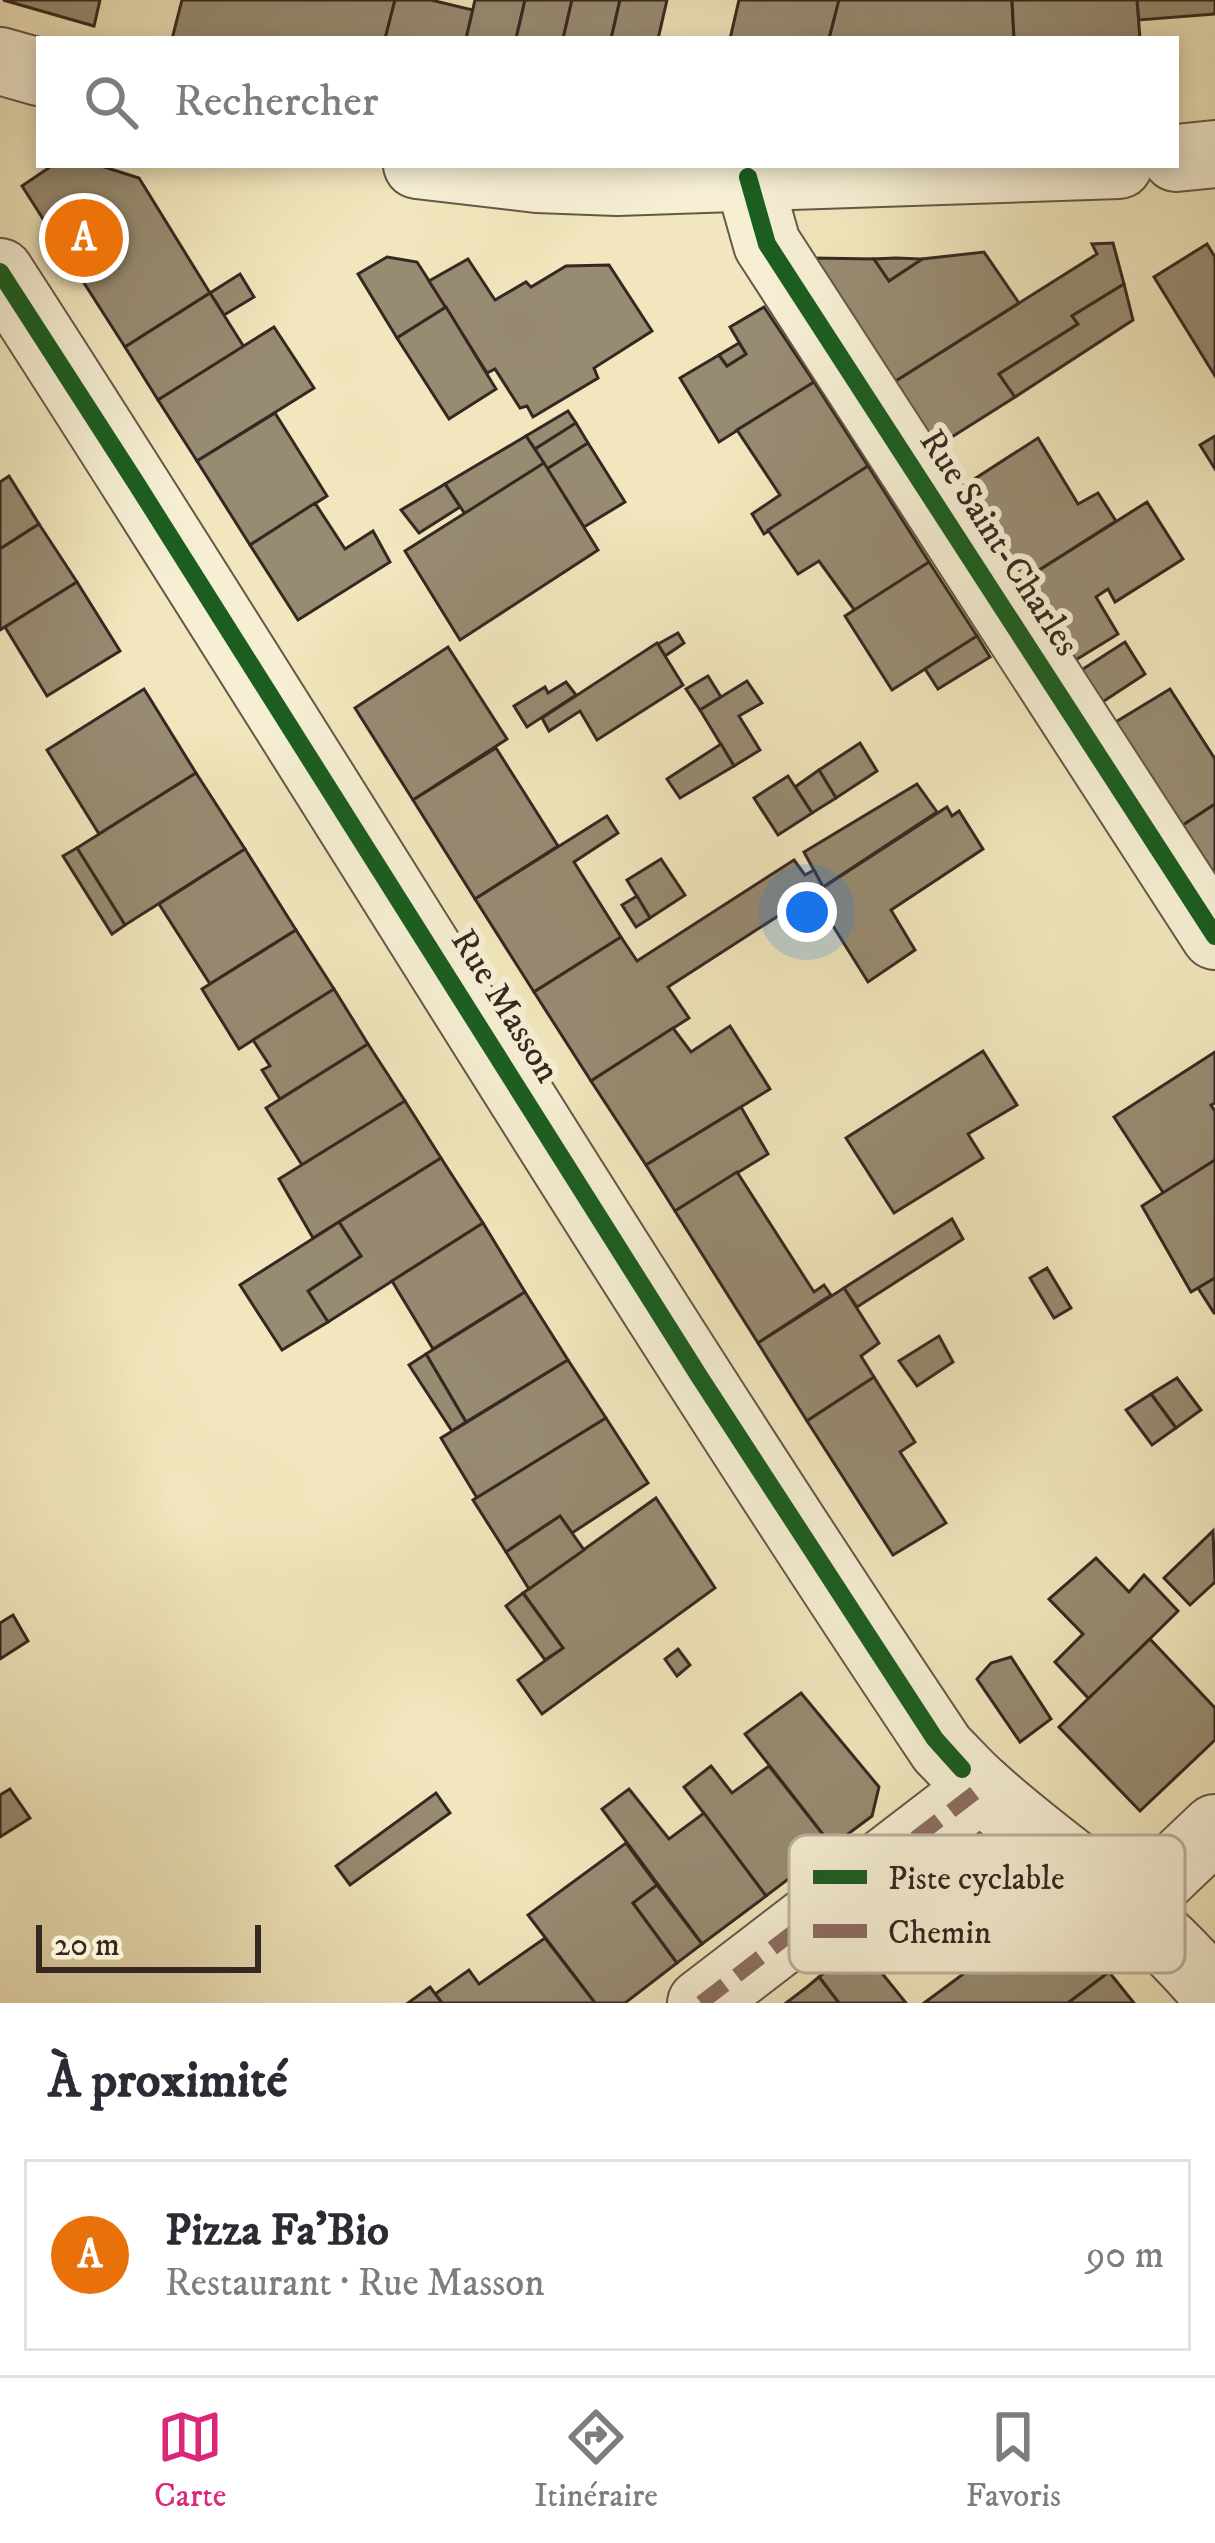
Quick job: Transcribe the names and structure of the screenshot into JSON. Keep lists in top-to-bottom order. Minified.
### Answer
{"streets":{"street":["Rue Saint-Charles","Rue Masson"]},"legend":["Piste cyclable","Chemin"],"scale_bar":"20 m","page":{"search":"Rechercher","pins":"A","scale":"20 m","heading":"À proximité","list":[{"mark":"A","name":"Pizza Fa'Bio","note":"Restaurant · Rue Masson","value":"90 m"}],"nav":["Carte","Itinéraire","Favoris"]}}
